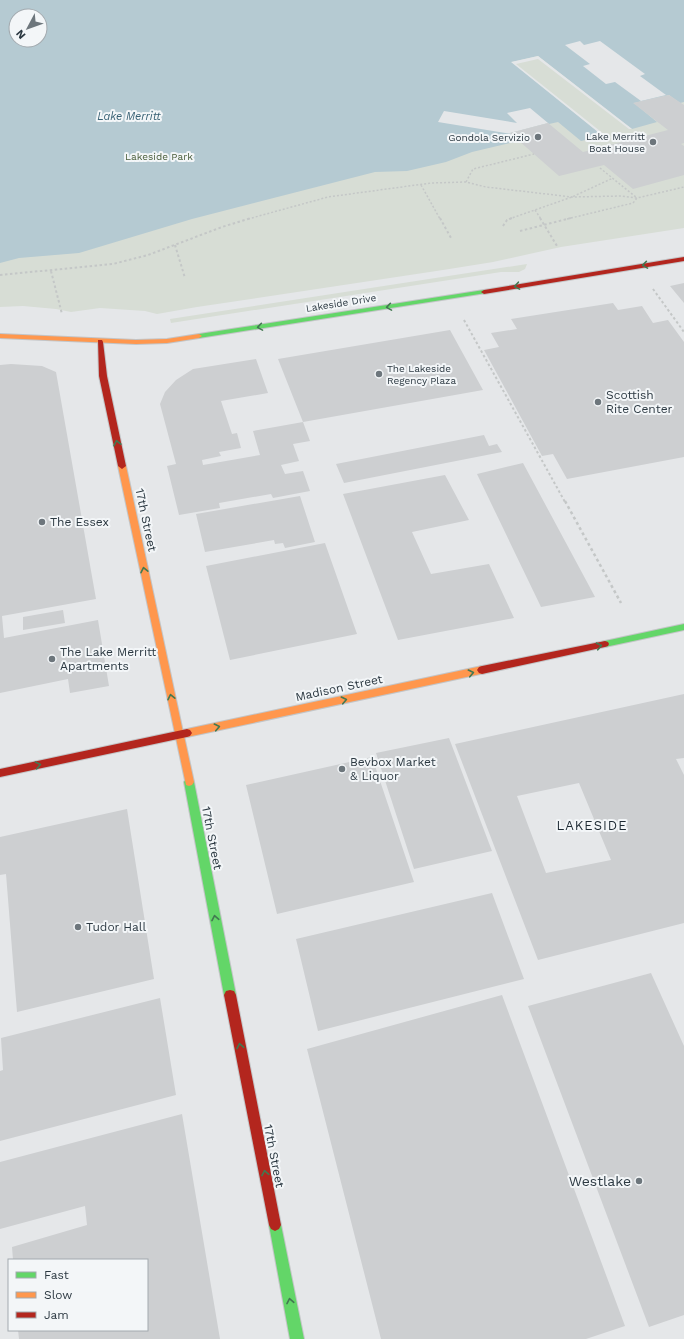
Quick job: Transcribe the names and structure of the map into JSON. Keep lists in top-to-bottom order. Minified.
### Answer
{"streets":{"street":["Lakeside Drive","17th Street","Madison Street"]},"crossings":[["Lakeside Drive","17th Street"],["17th Street","Madison Street"]],"one_way":["Lakeside Drive","17th Street","Madison Street"],"districts":["LAKESIDE"],"water":["Lake Merritt"],"parks":["Lakeside Park"],"places":["Gondola Servizio","Lake Merritt Boat House","The Lakeside Regency Plaza","Scottish Rite Center","The Essex","The Lake Merritt Apartments","Bevbox Market & Liquor","Tudor Hall","Westlake"],"legend":["Fast","Slow","Jam"],"north":"bottom left"}
